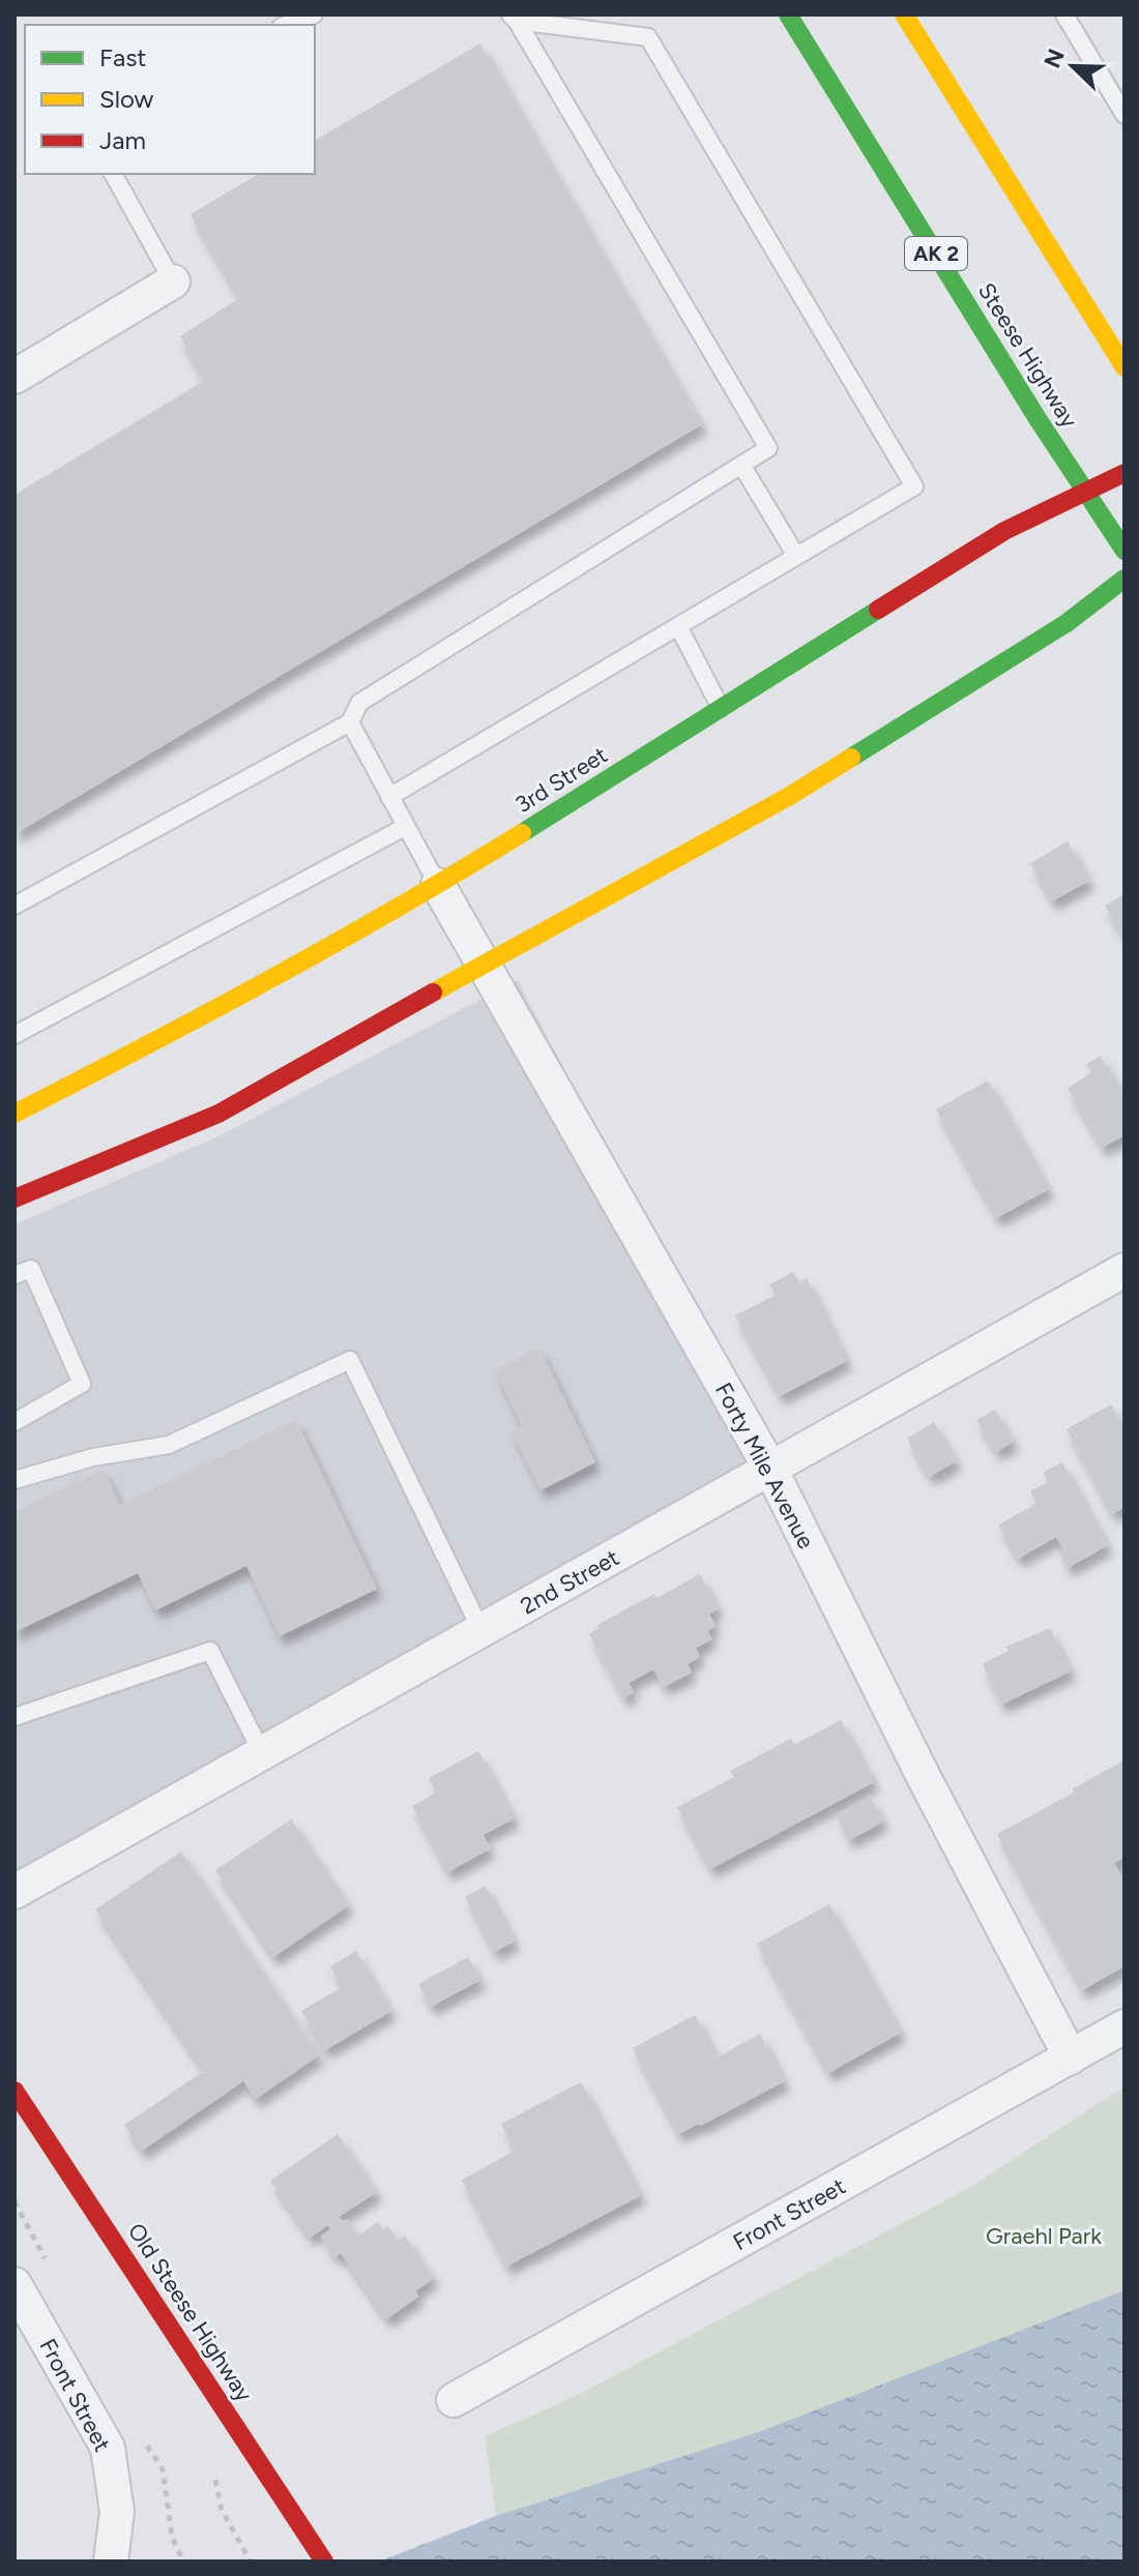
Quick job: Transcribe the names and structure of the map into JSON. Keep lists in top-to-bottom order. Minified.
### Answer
{"streets":{"main road":["AK 2","Steese Highway","3rd Street","Old Steese Highway"],"street":["Forty Mile Avenue","2nd Street","Front Street"]},"crossings":[["Steese Highway","3rd Street"],["3rd Street","Forty Mile Avenue"],["Forty Mile Avenue","2nd Street"],["Forty Mile Avenue","Front Street"]],"parks":["Graehl Park"],"legend":["Fast","Slow","Jam"],"north":"top left"}
